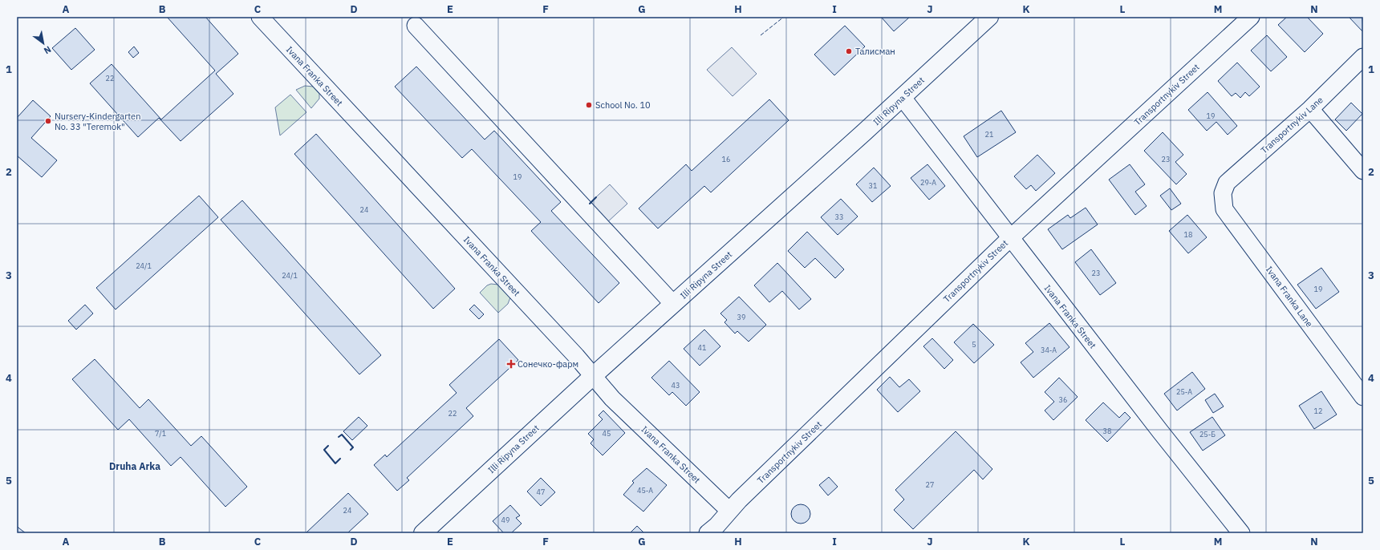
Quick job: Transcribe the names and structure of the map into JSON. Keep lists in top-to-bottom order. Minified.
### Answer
{"streets":{"main road":["Illi Ripyna Street"],"street":["Ivana Franka Street","Transportnykiv Street","Transportnykiv Lane","Ivana Franka Lane"]},"crossings":[["Ivana Franka Street","Transportnykiv Street"],["Ivana Franka Street","Illi Ripyna Street"],["Transportnykiv Lane","Ivana Franka Lane"]],"districts":["Druha Arka"],"places":{"other":["Талисман","School No. 10","Nursery-Kindergarten No. 33 \"Teremok\""],"health":["Сонечко-фарм"]},"house_numbers":["22","19","21","16","23","19","29-А","31","24","33","18","24/1","23","24/1","19","39","5","41","34-А","43","25-А","36","12","22","38","7/1","45","25-Б","27","45-А","47","24","49"],"north":"bottom right","grid":{"columns":["A","B","C","D","E","F","G","H","I","J","K","L","M","N"],"rows":["1","2","3","4","5"]}}
